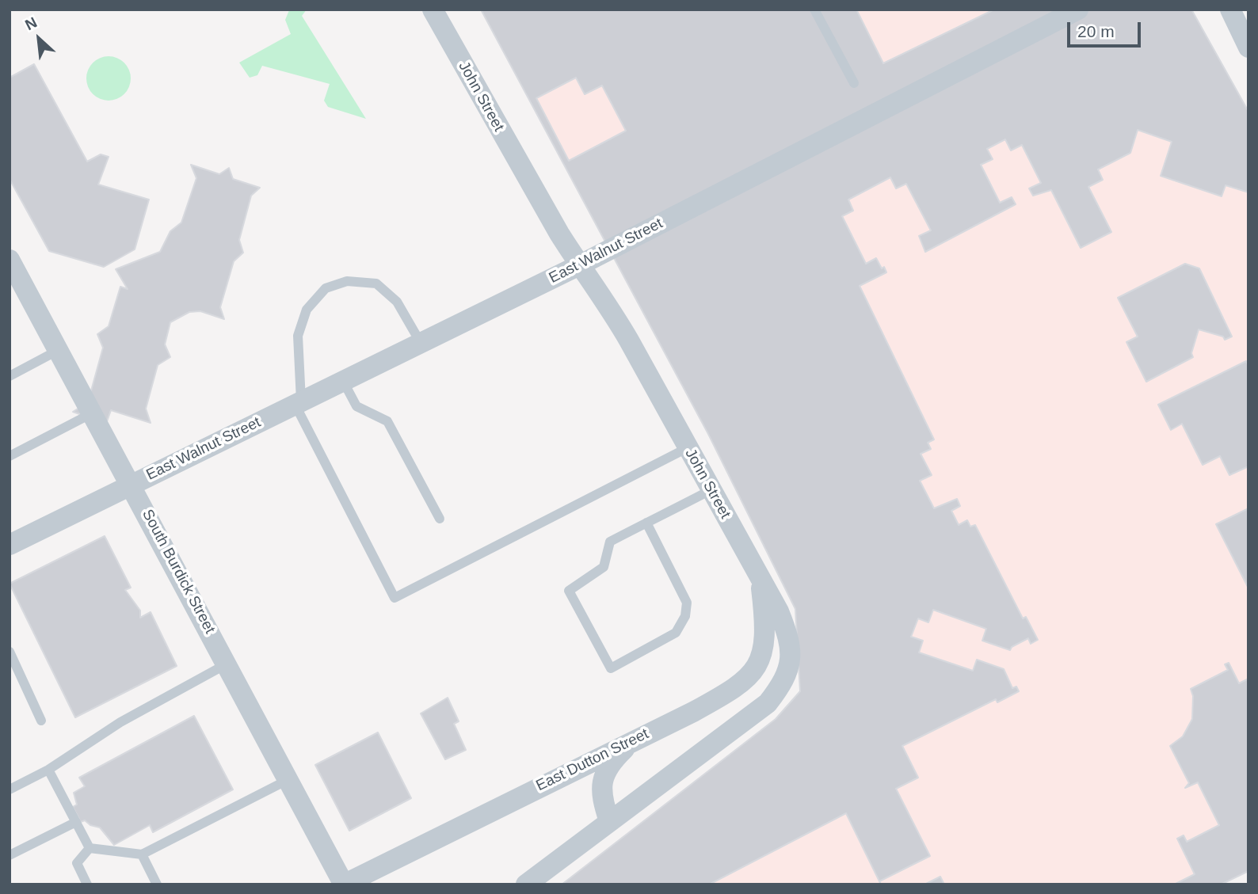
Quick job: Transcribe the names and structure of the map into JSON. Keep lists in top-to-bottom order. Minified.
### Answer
{"streets":{"street":["John Street","East Walnut Street","South Burdick Street","East Dutton Street"]},"crossings":[["John Street","East Walnut Street"],["John Street","East Dutton Street"],["East Walnut Street","South Burdick Street"],["South Burdick Street","East Dutton Street"]],"scale_bar":"20 m","north":"top left"}
